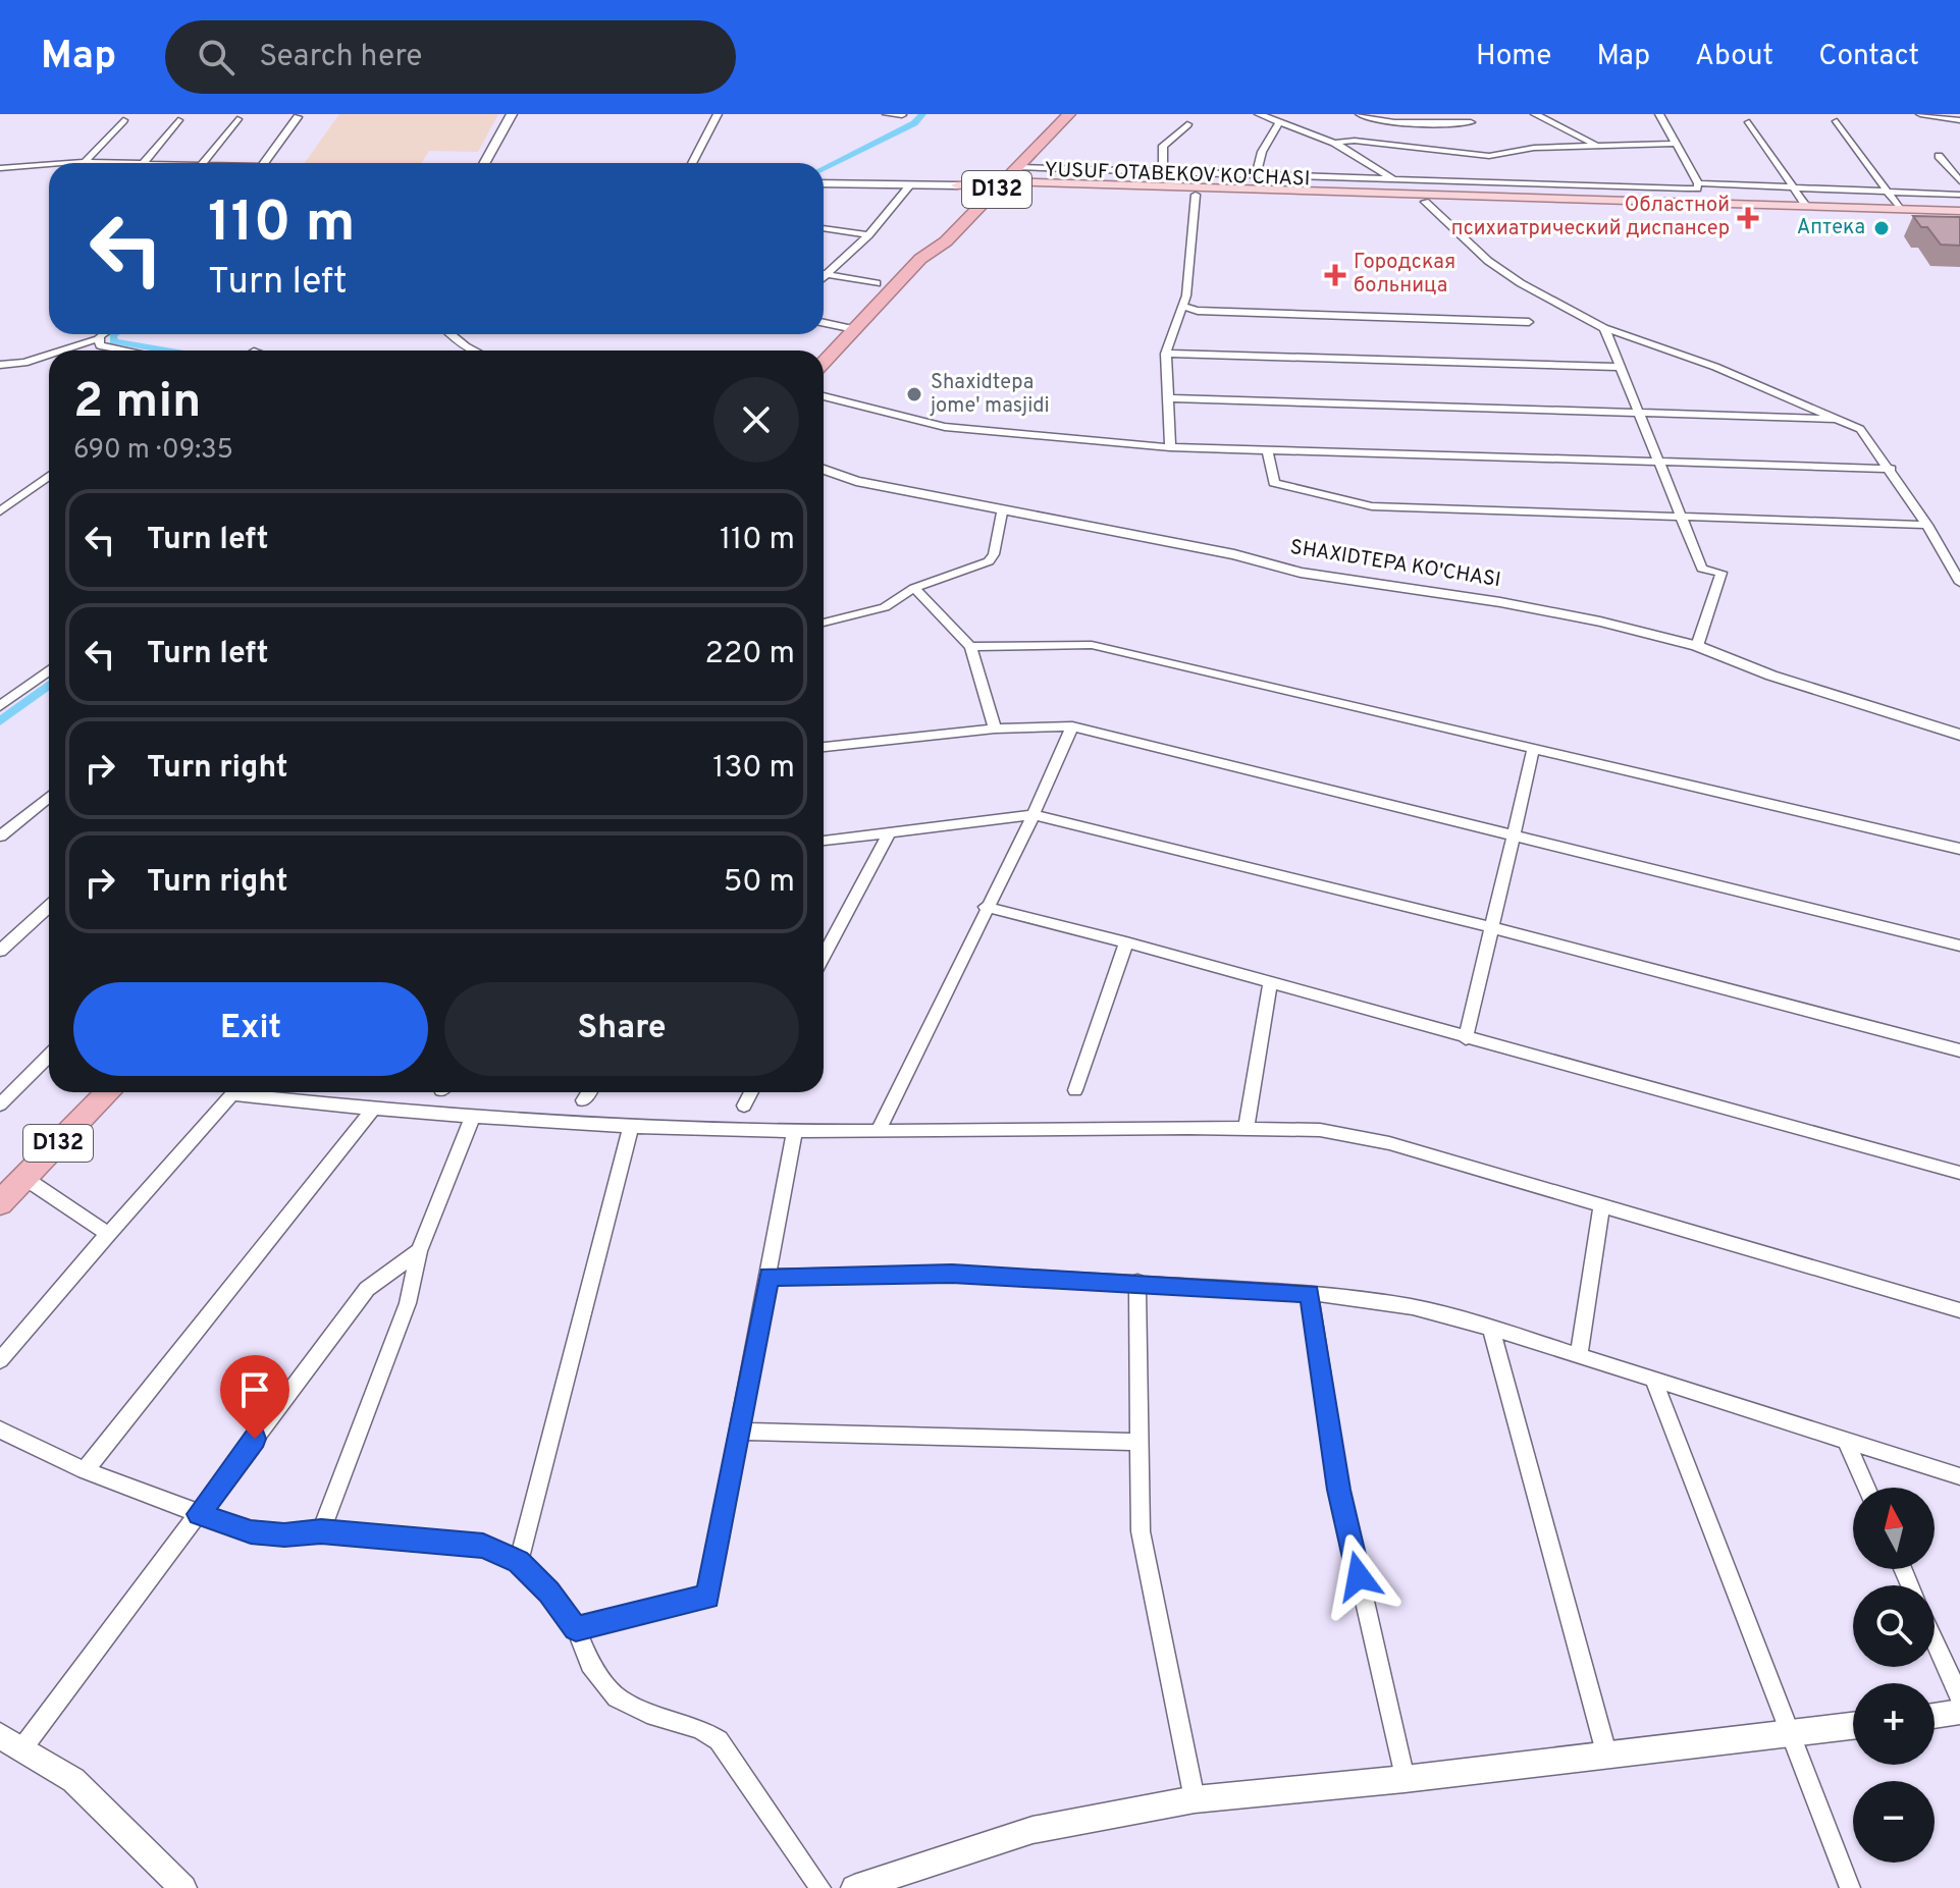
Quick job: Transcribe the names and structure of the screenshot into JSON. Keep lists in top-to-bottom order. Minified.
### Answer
{"streets":{"highway":["D132"],"main road":["YUSUF OTABEKOV KO'CHASI"],"street":["SHAXIDTEPA KO'CHASI"]},"crossings":[["YUSUF OTABEKOV KO'CHASI","D132"]],"places":{"health":["Областной психиатрический диспансер","Городская больница"],"other":["Аптека","Shaxidtepa jome' masjidi"]},"north":"top","page":{"header":"Map","search":"Search here","nav":["Home","Map","About","Contact"],"turn":["110 m","Turn left"],"heading":["2 min","690 m · 09:35"],"list":[{"name":"Turn left","value":"110 m"},{"name":"Turn left","value":"220 m"},{"name":"Turn right","value":"130 m"},{"name":"Turn right","value":"50 m"}],"buttons":["Exit","Share"],"map_buttons":["+","−"]}}
